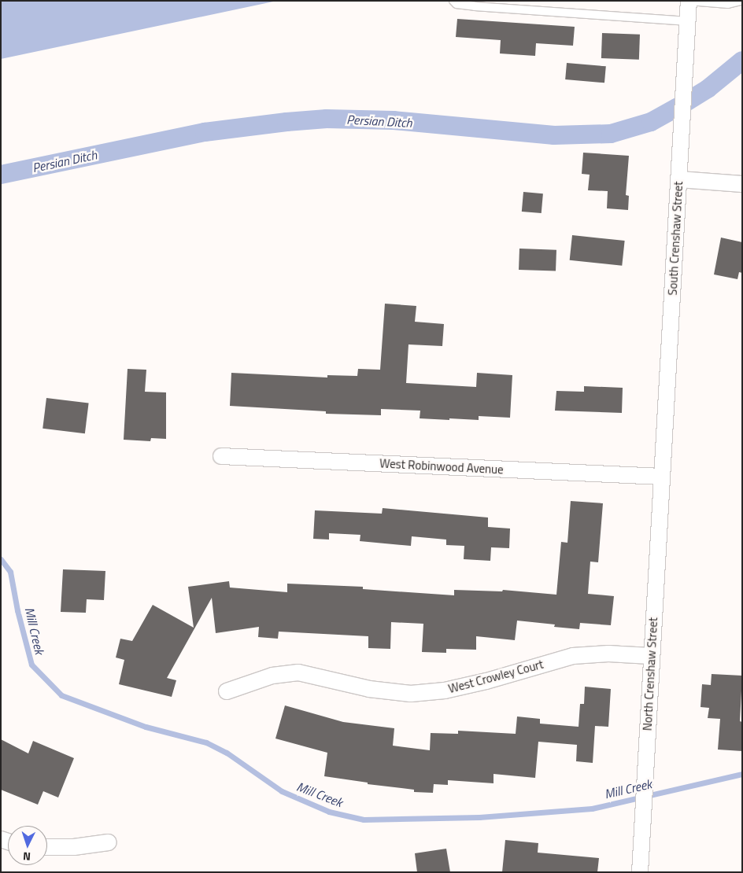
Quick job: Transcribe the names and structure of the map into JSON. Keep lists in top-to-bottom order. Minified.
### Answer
{"streets":{"street":["South Crenshaw Street","West Robinwood Avenue","North Crenshaw Street","West Crowley Court"]},"crossings":[["South Crenshaw Street","West Robinwood Avenue"],["South Crenshaw Street","North Crenshaw Street"],["West Robinwood Avenue","North Crenshaw Street"],["North Crenshaw Street","West Crowley Court"]],"water":["Persian Ditch","Mill Creek"],"north":"bottom"}
